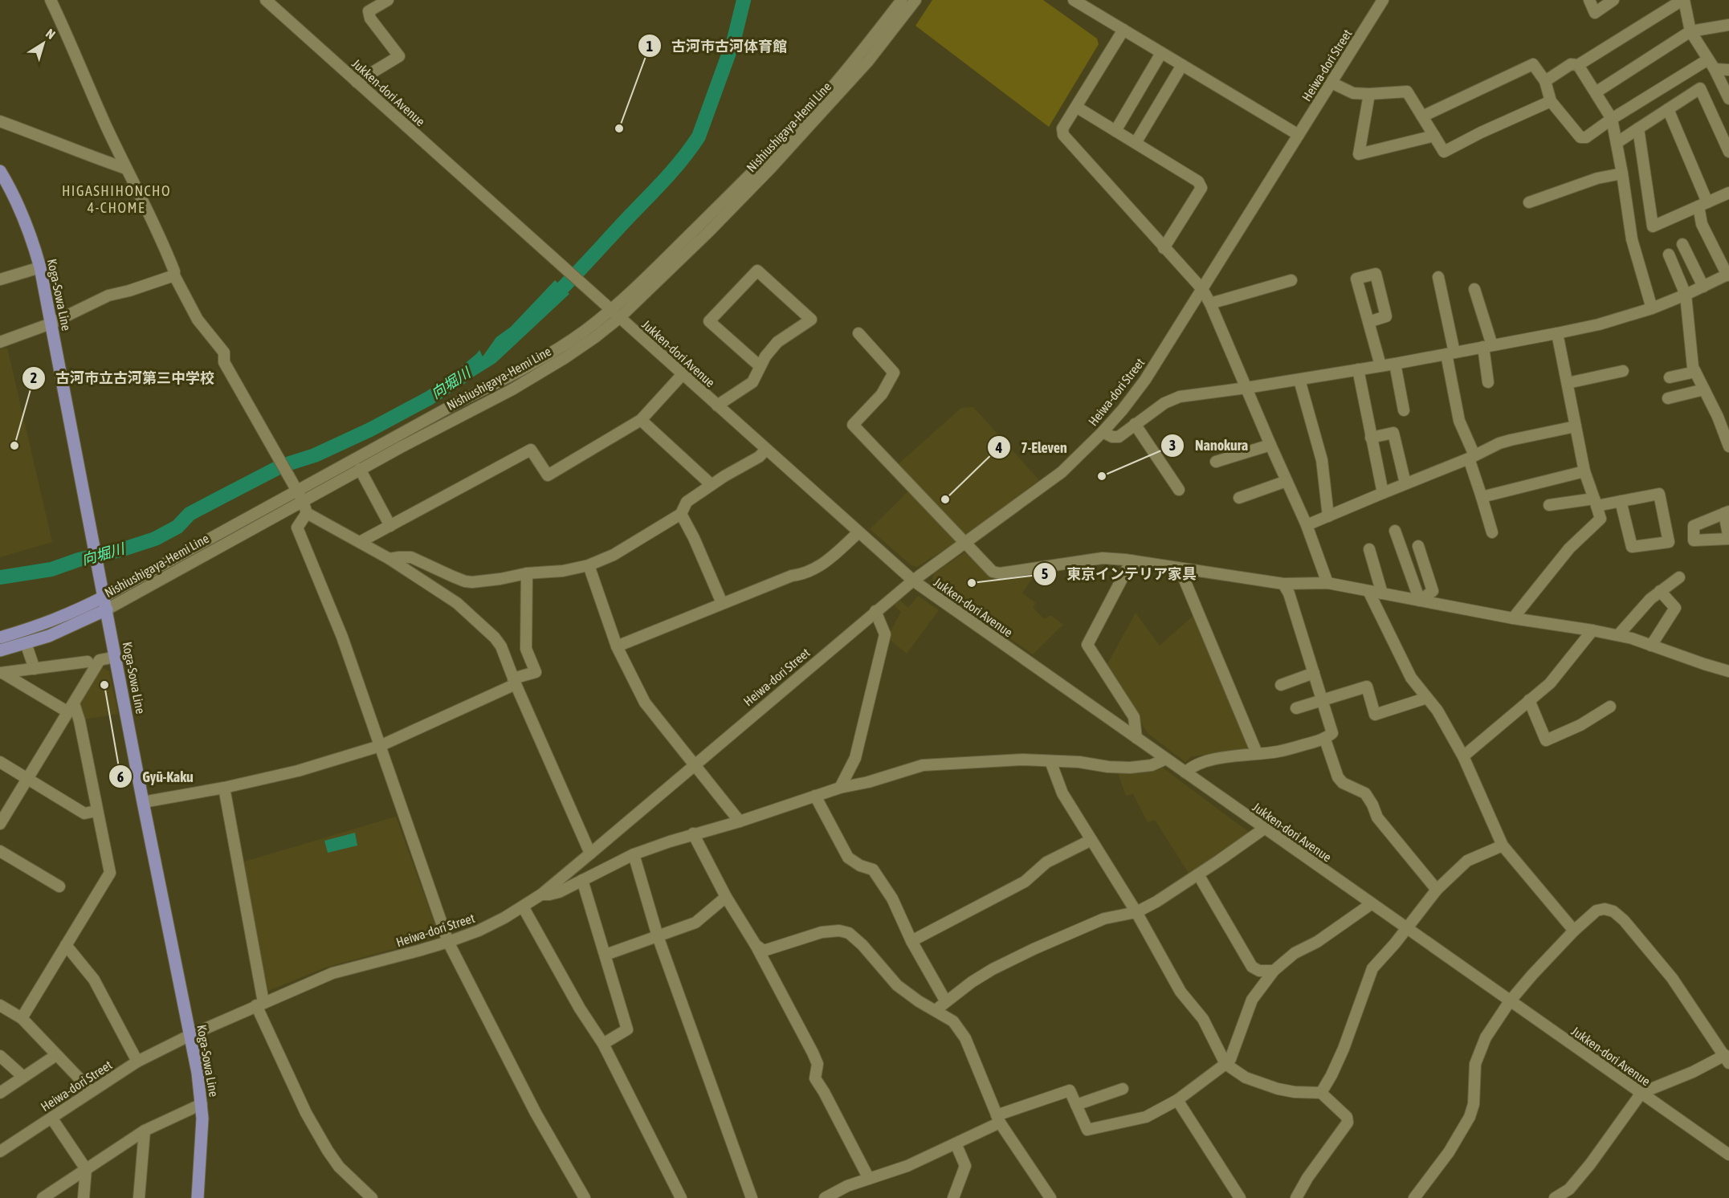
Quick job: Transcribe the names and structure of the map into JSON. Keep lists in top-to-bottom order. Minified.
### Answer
{"streets":{"main road":["Nishiushigaya-Hemi Line","Koga-Sowa Line"],"street":["Heiwa-dori Street","Jukken-dori Avenue"]},"crossings":[["Heiwa-dori Street","Jukken-dori Avenue"],["Heiwa-dori Street","Koga-Sowa Line"],["Jukken-dori Avenue","Nishiushigaya-Hemi Line"],["Nishiushigaya-Hemi Line","Koga-Sowa Line"]],"districts":["HIGASHIHONCHO 4-CHOME"],"water":["向堀川"],"places":["古河市古河体育館","古河市立古河第三中学校","Nanokura","7-Eleven","東京インテリア家具","Gyū-Kaku"],"north":"top right"}
